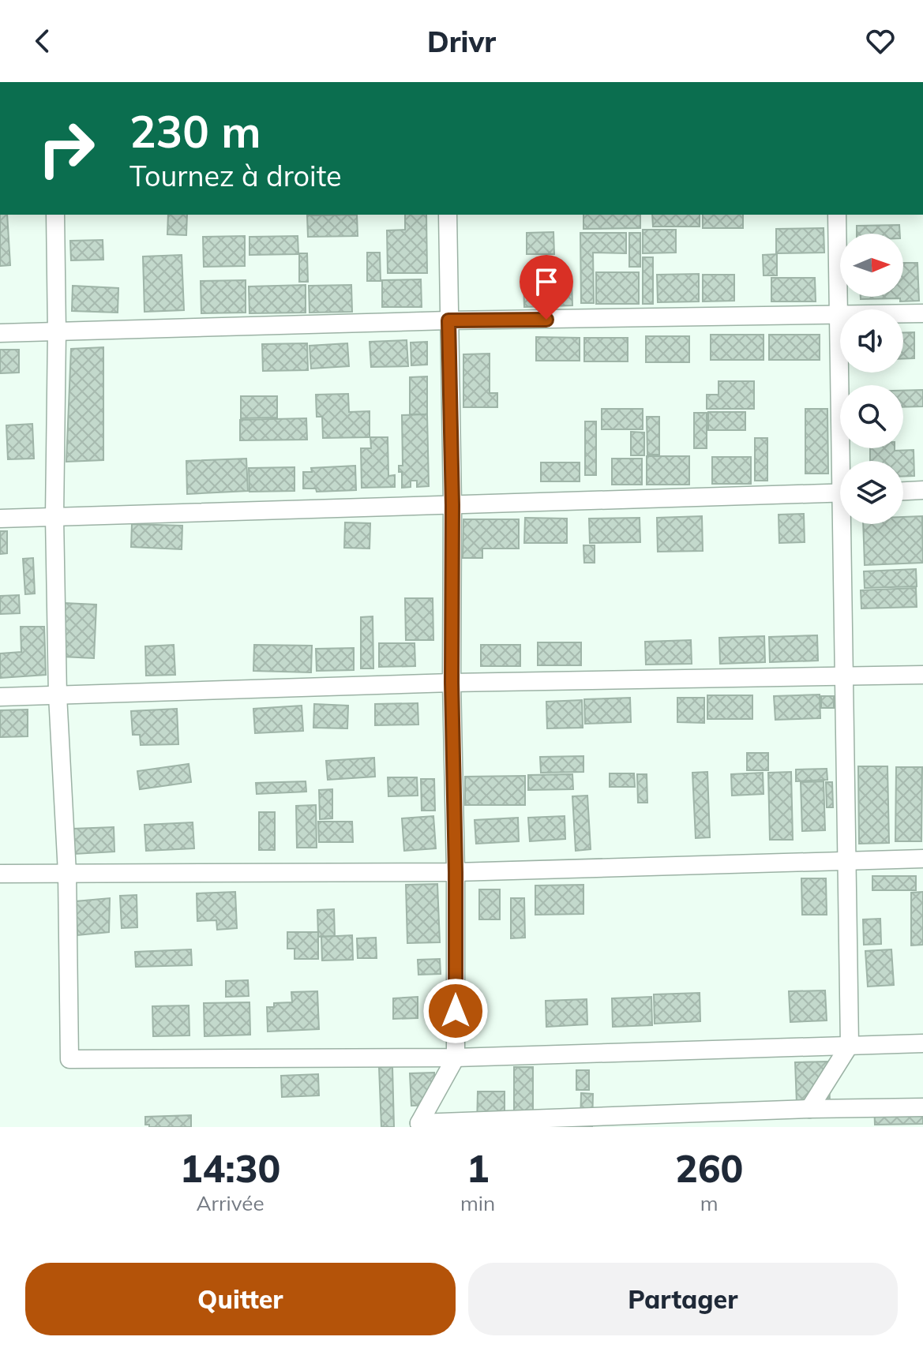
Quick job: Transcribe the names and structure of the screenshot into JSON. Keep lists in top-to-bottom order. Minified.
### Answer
{"north":"right","page":{"header":"Drivr","turn":["230 m","Tournez à droite"],"eta":["14:30","Arrivée","1","min","260","m"],"buttons":["Quitter","Partager"]}}
